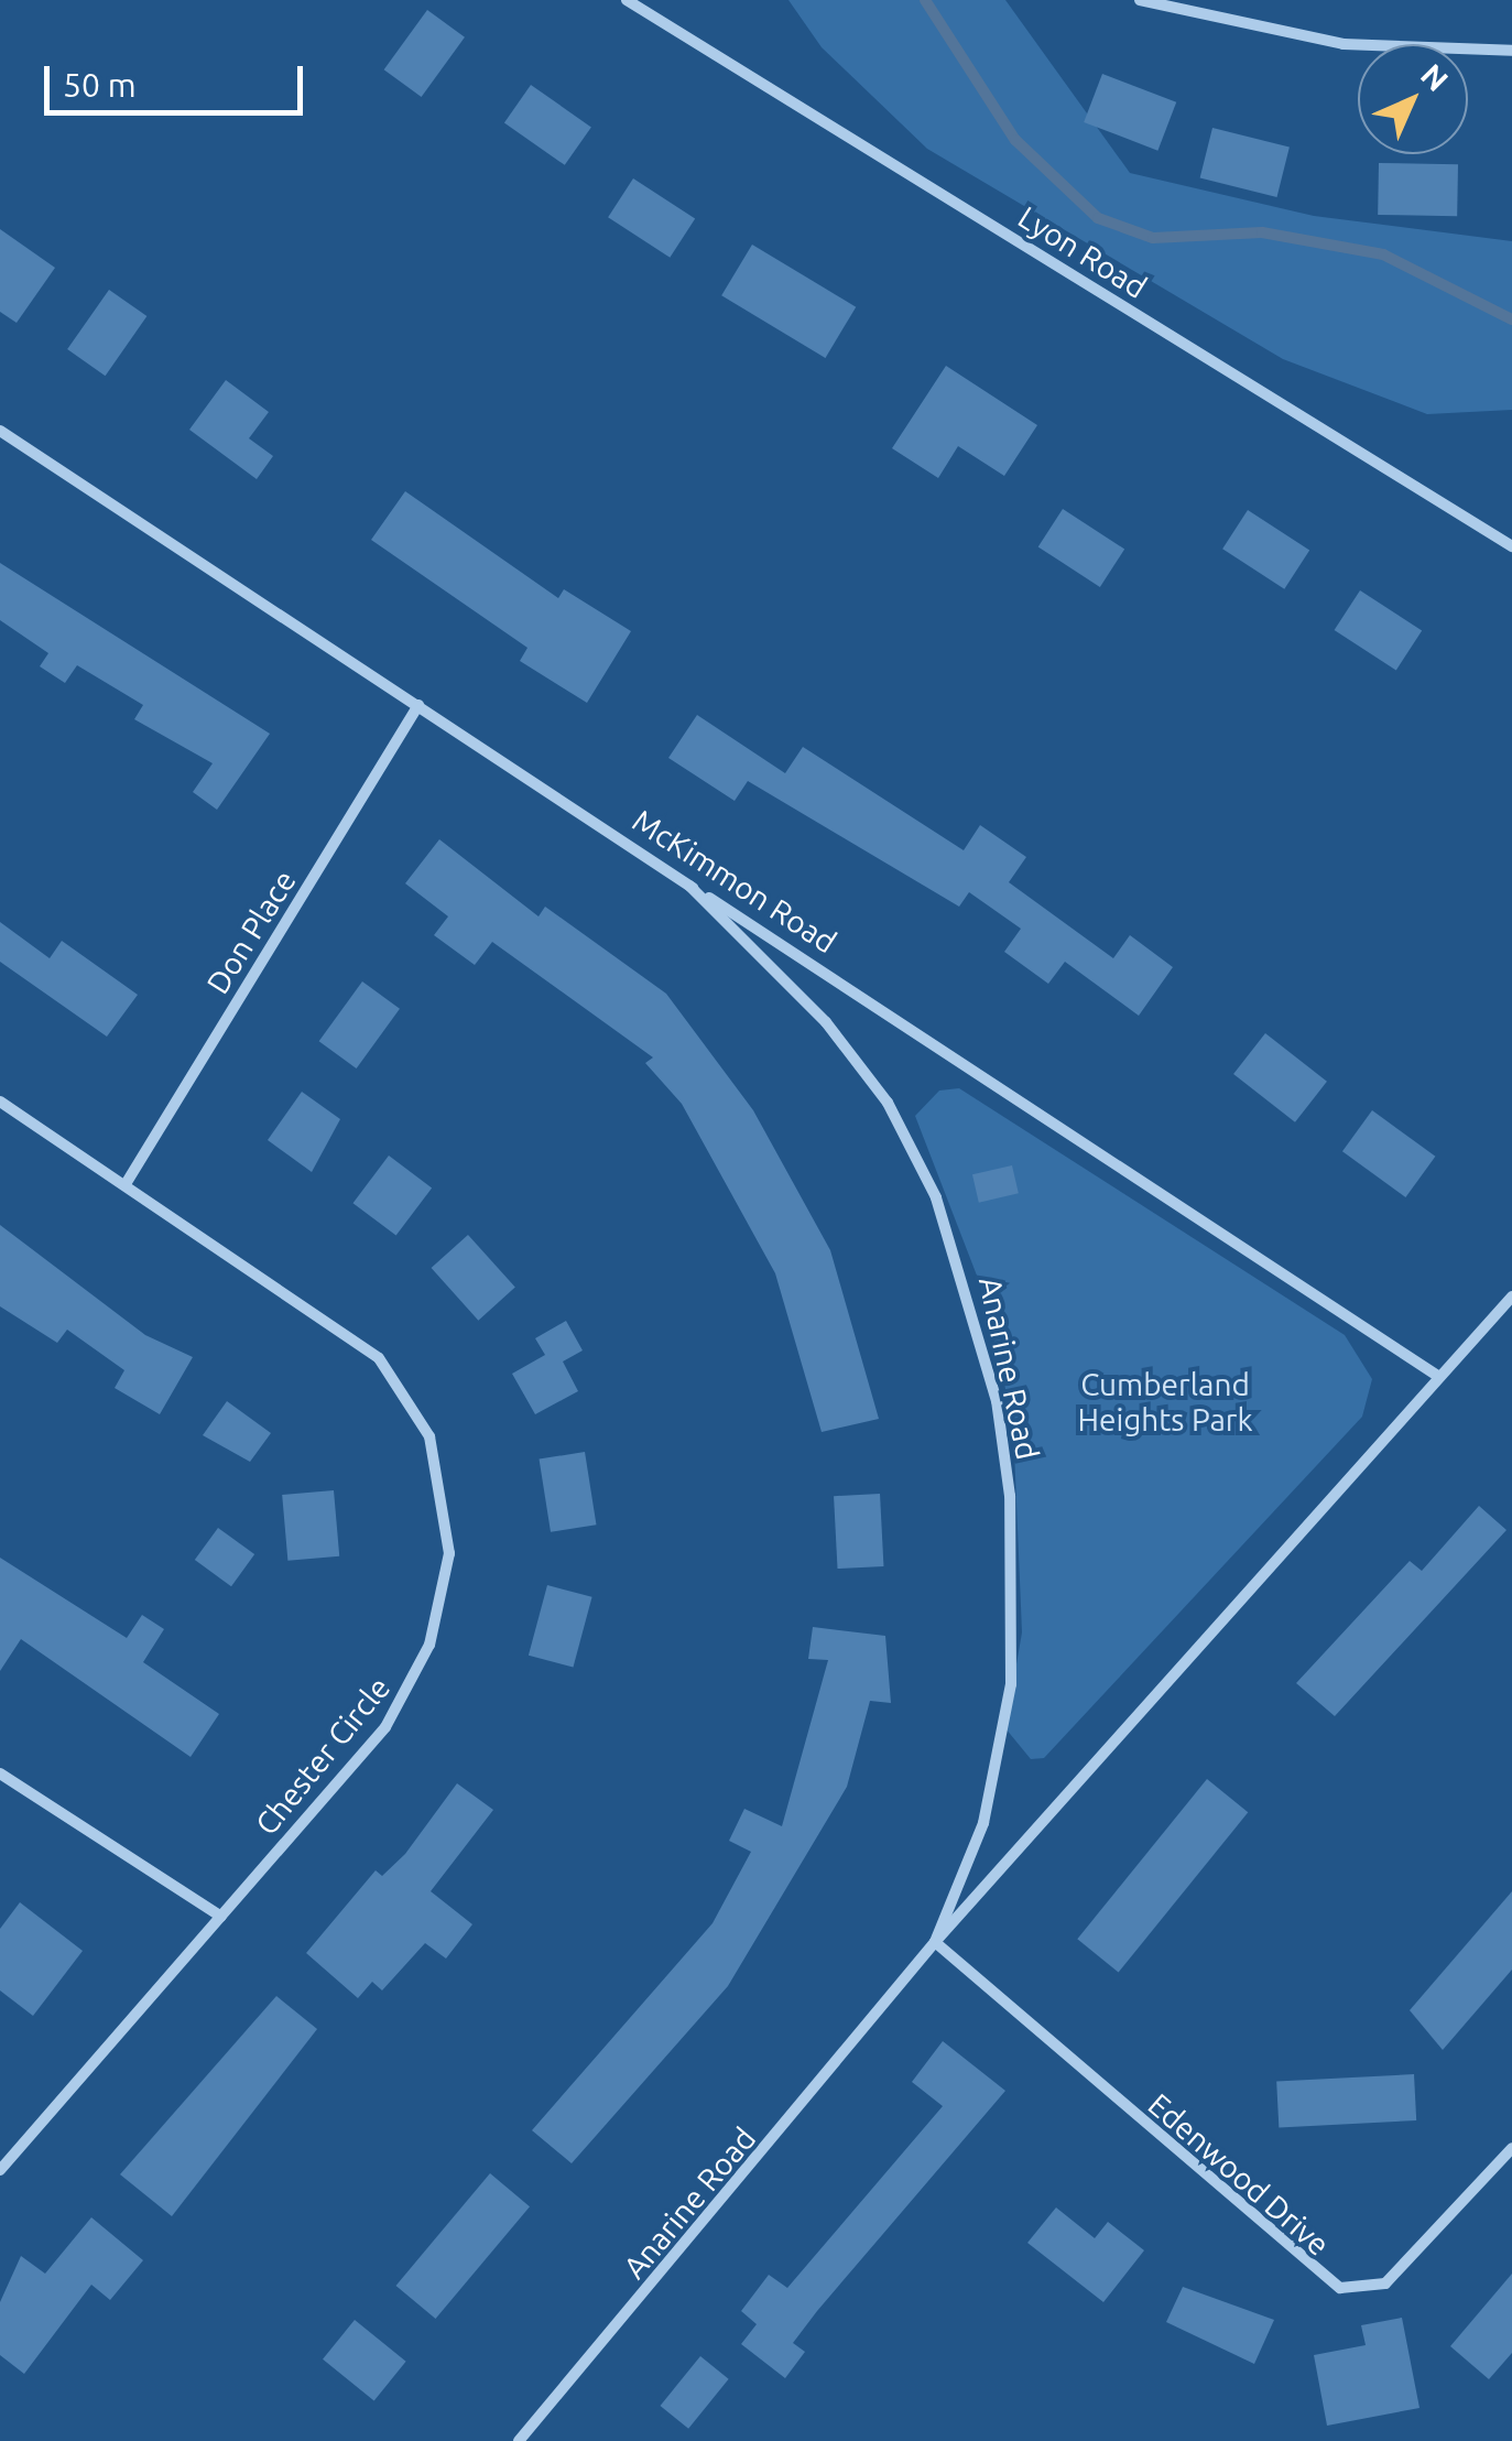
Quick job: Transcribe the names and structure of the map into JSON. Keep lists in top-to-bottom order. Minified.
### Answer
{"streets":{"street":["Lyon Road","McKimmon Road","Don Place","Anarine Road","Chester Circle","Edenwood Drive"]},"crossings":[["McKimmon Road","Don Place"],["McKimmon Road","Anarine Road"],["Don Place","Chester Circle"],["Anarine Road","Edenwood Drive"]],"parks":["Cumberland Heights Park"],"scale_bar":"50 m","north":"top right"}
